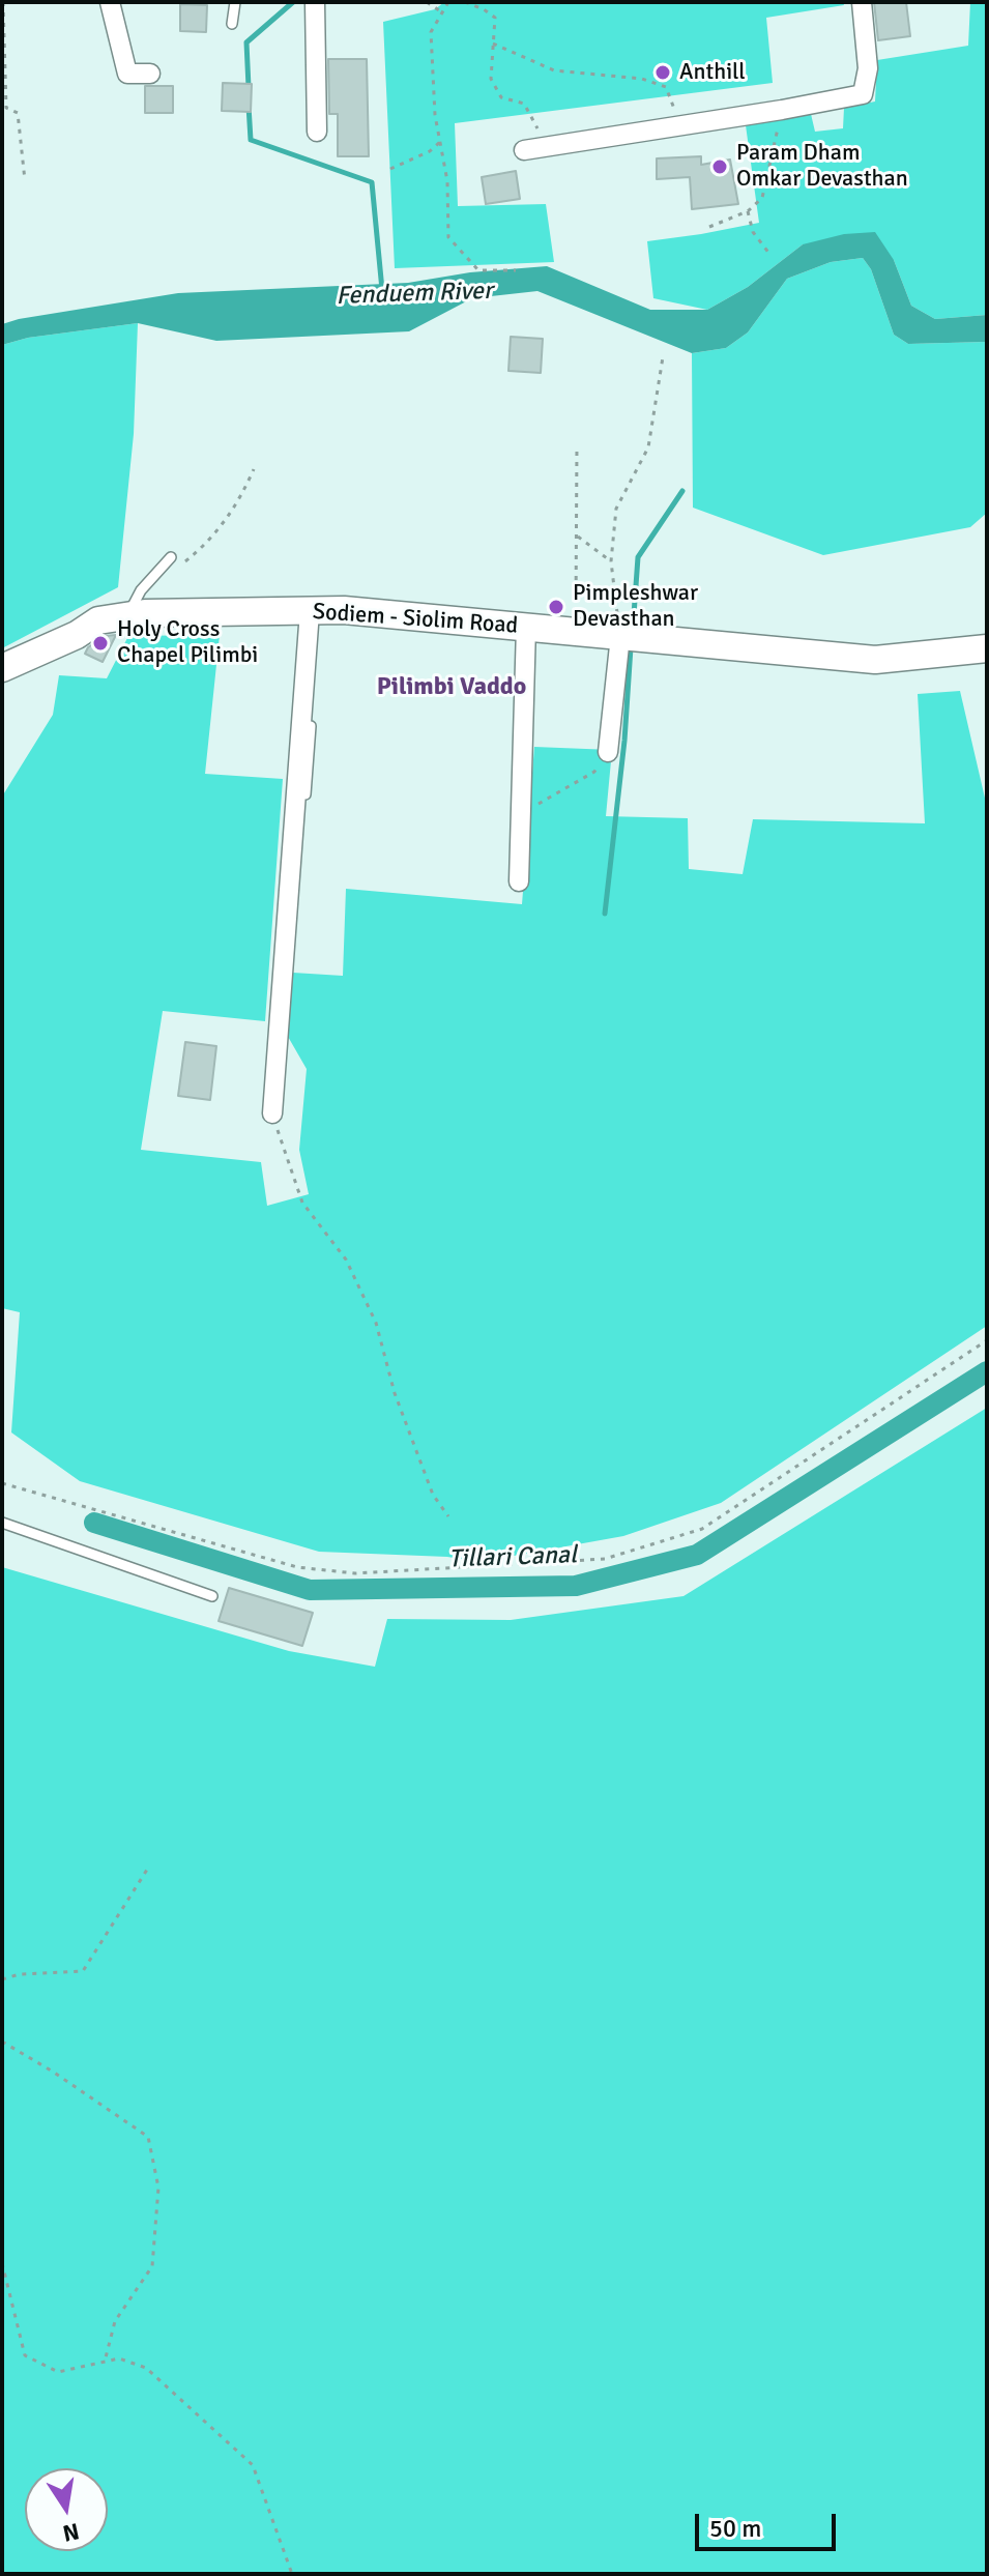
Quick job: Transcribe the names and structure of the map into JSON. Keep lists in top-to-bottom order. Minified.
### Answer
{"streets":{"main road":["Sodiem - Siolim Road"]},"districts":["Pilimbi Vaddo"],"water":["Fenduem River","Tillari Canal"],"places":["Anthill","Param Dham Omkar Devasthan","Pimpleshwar Devasthan","Holy Cross Chapel Pilimbi"],"scale_bar":"50 m","north":"bottom"}
